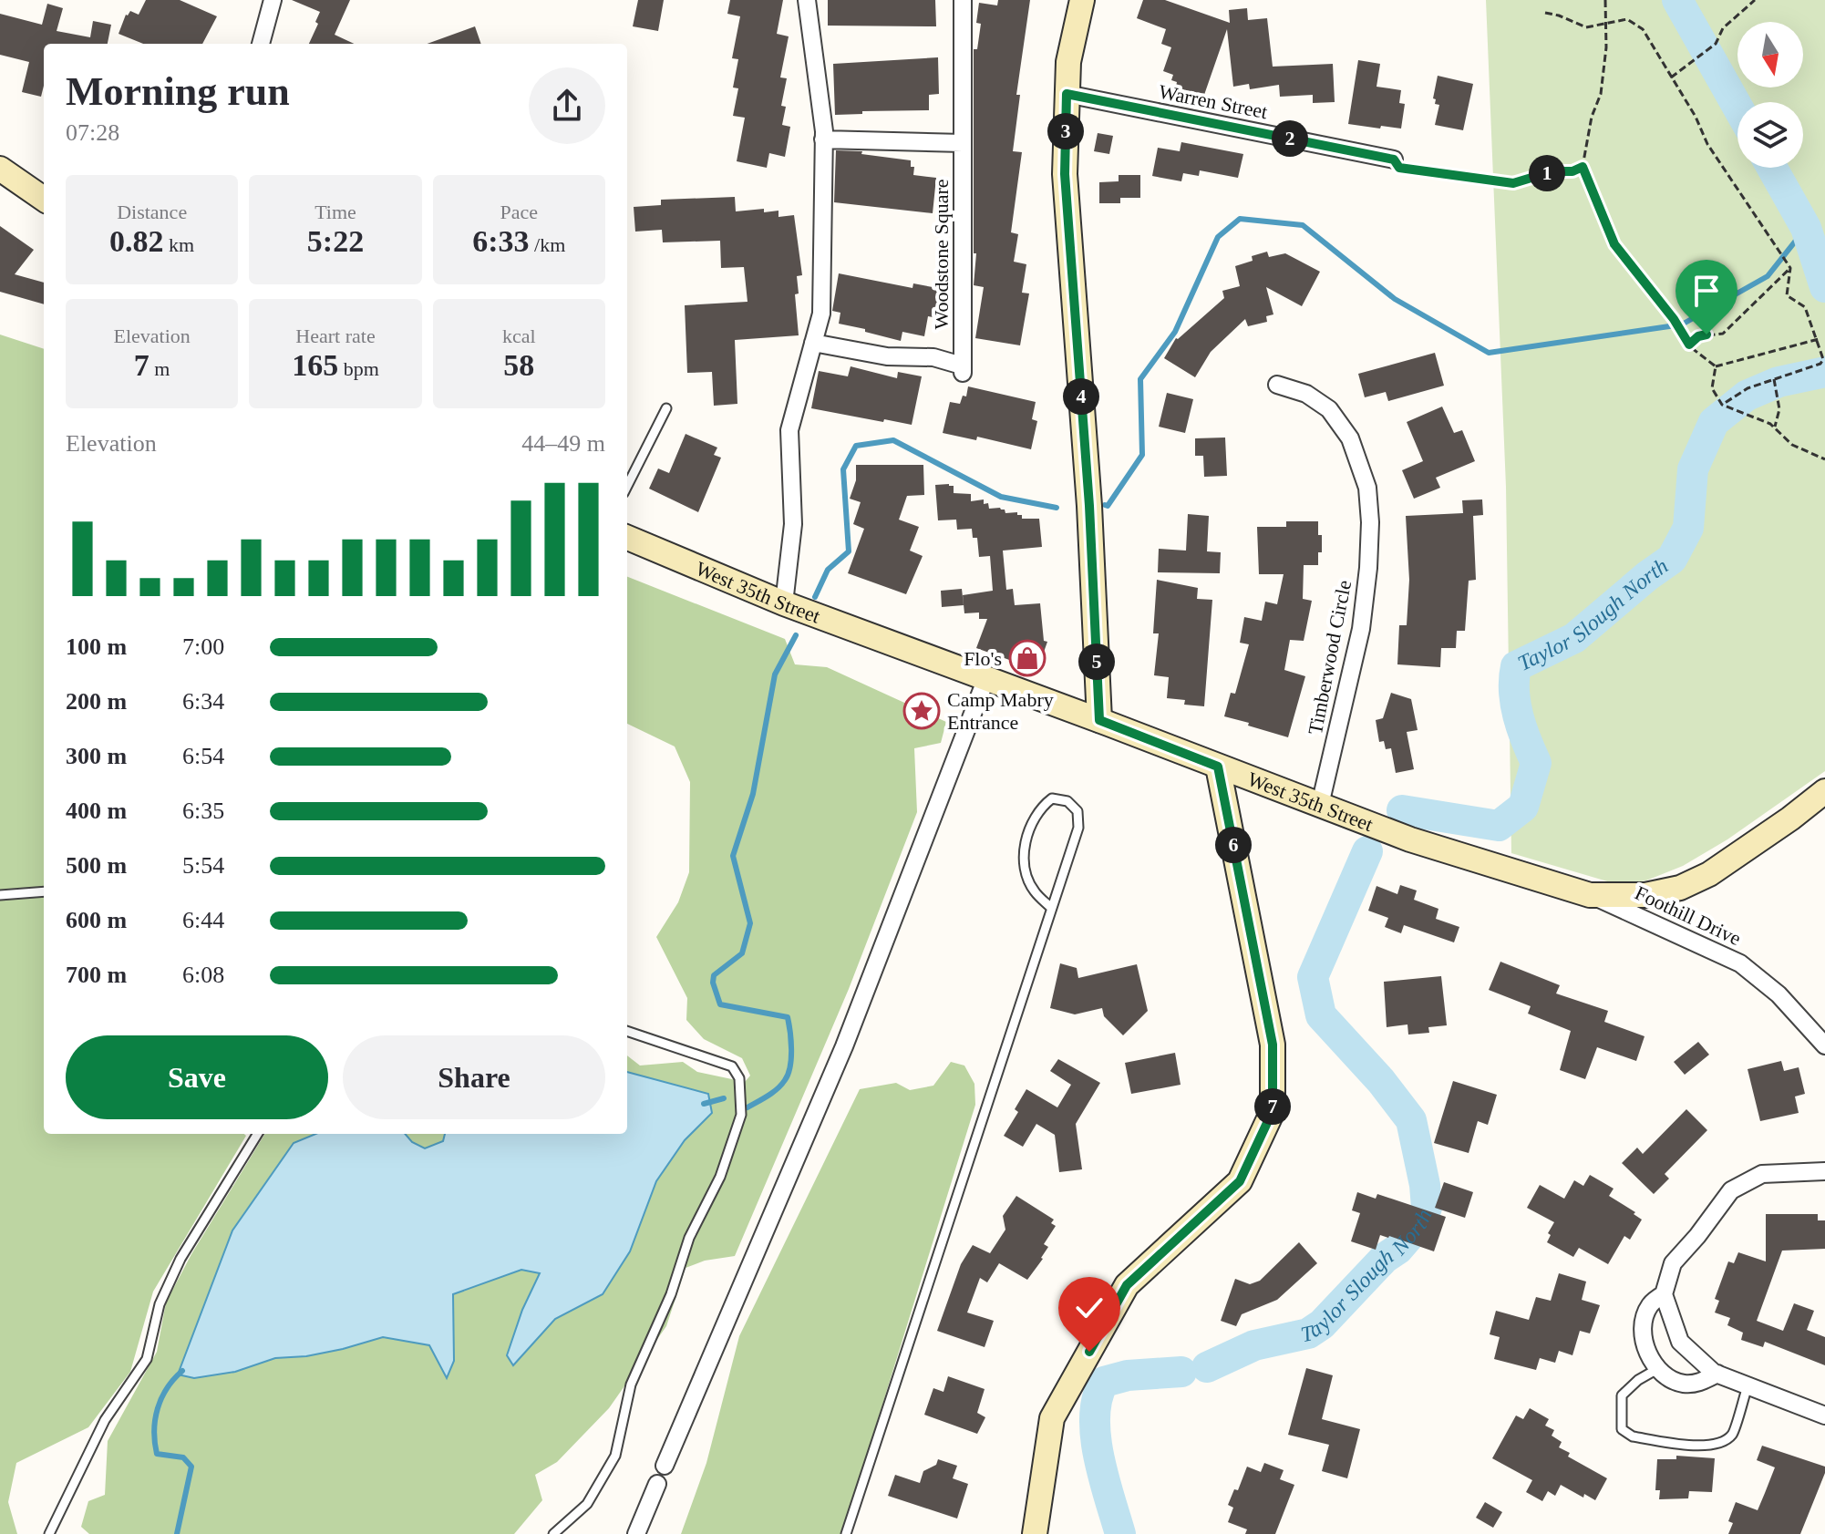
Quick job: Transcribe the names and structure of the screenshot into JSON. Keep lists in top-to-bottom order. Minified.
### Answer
{"streets":{"street":["Warren Street","Woodstone Square","West 35th Street","Timberwood Circle","Foothill Drive"]},"crossings":[["West 35th Street","Timberwood Circle"],["West 35th Street","Foothill Drive"]],"water":["Taylor Slough North"],"places":{"shop":["Flo's"],"place":["Camp Mabry Entrance"]},"north":"bottom","page":{"heading":["Morning run","07:28"],"pins":["3","2","1","4","5","6","7"],"stats":[["Distance","0.82 km"],["Time","5:22"],["Pace","6:33 /km"],["Elevation","7 m"],["Heart rate","165 bpm"],["kcal","58"]],"chart":["Elevation","44–49 m"],"list":[{"name":"100 m","note":"7:00"},{"name":"200 m","note":"6:34"},{"name":"300 m","note":"6:54"},{"name":"400 m","note":"6:35"},{"name":"500 m","note":"5:54"},{"name":"600 m","note":"6:44"},{"name":"700 m","note":"6:08"}],"buttons":["Save","Share"]}}
